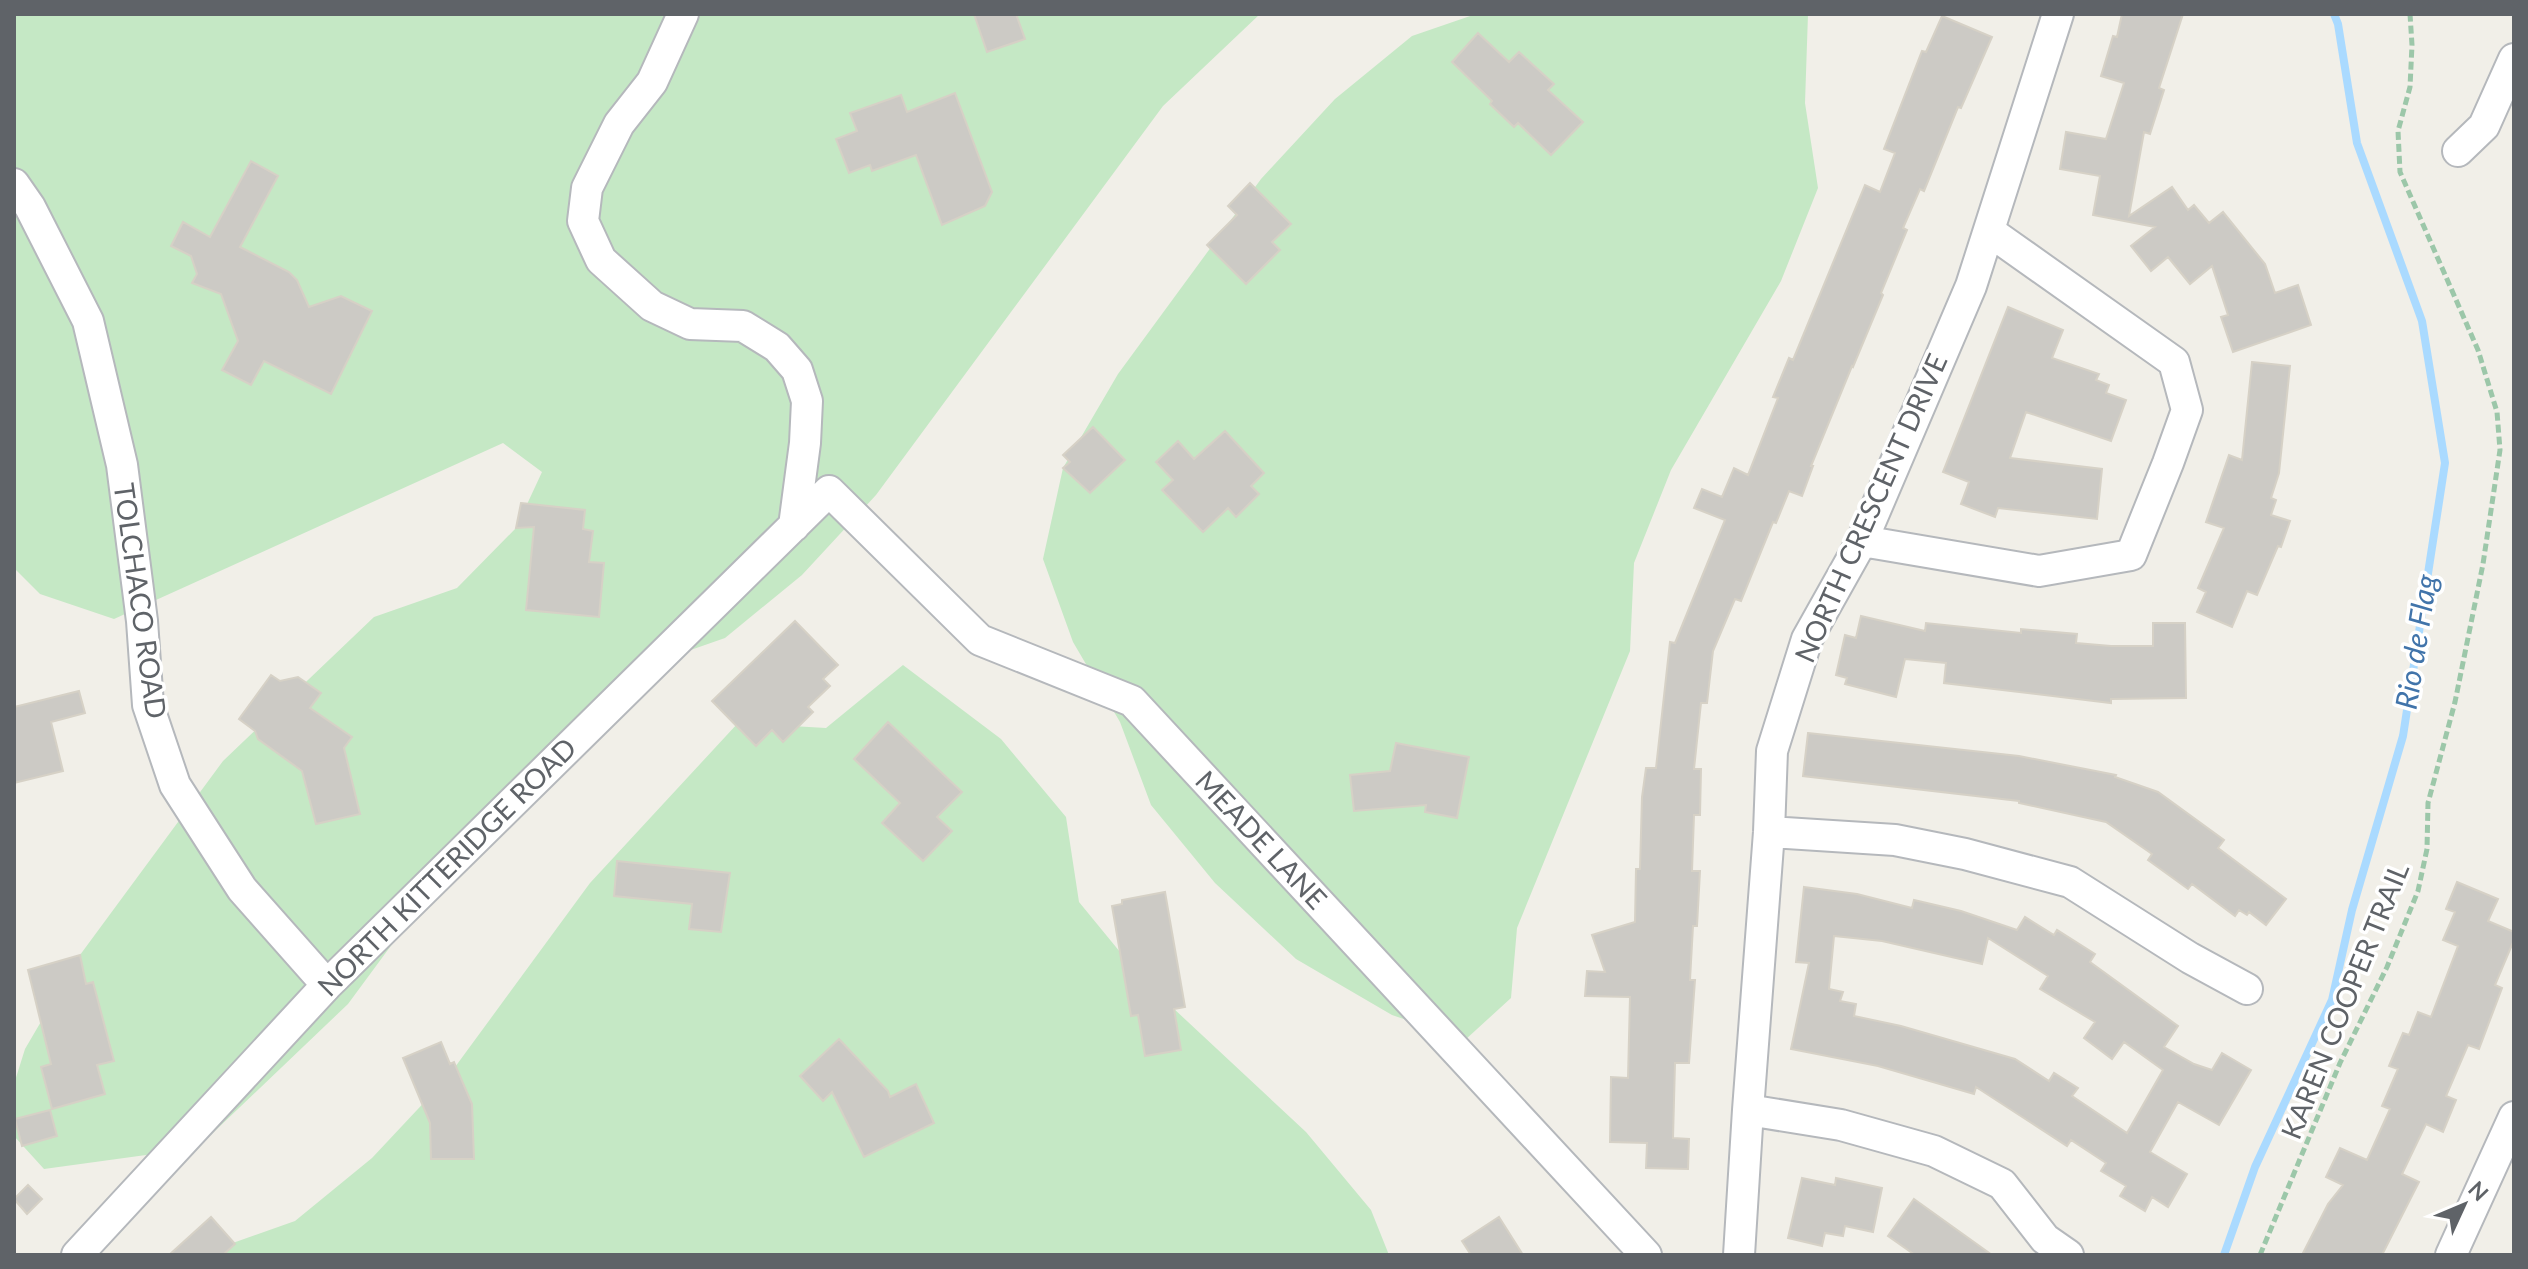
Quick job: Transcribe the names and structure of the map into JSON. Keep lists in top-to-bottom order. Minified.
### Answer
{"streets":{"street":["NORTH CRESCENT DRIVE","TOLCHACO ROAD","MEADE LANE","NORTH KITTERIDGE ROAD"],"path":["KAREN COOPER TRAIL"]},"crossings":[["TOLCHACO ROAD","NORTH KITTERIDGE ROAD"],["MEADE LANE","NORTH KITTERIDGE ROAD"]],"water":["Rio de Flag"],"north":"top right"}
